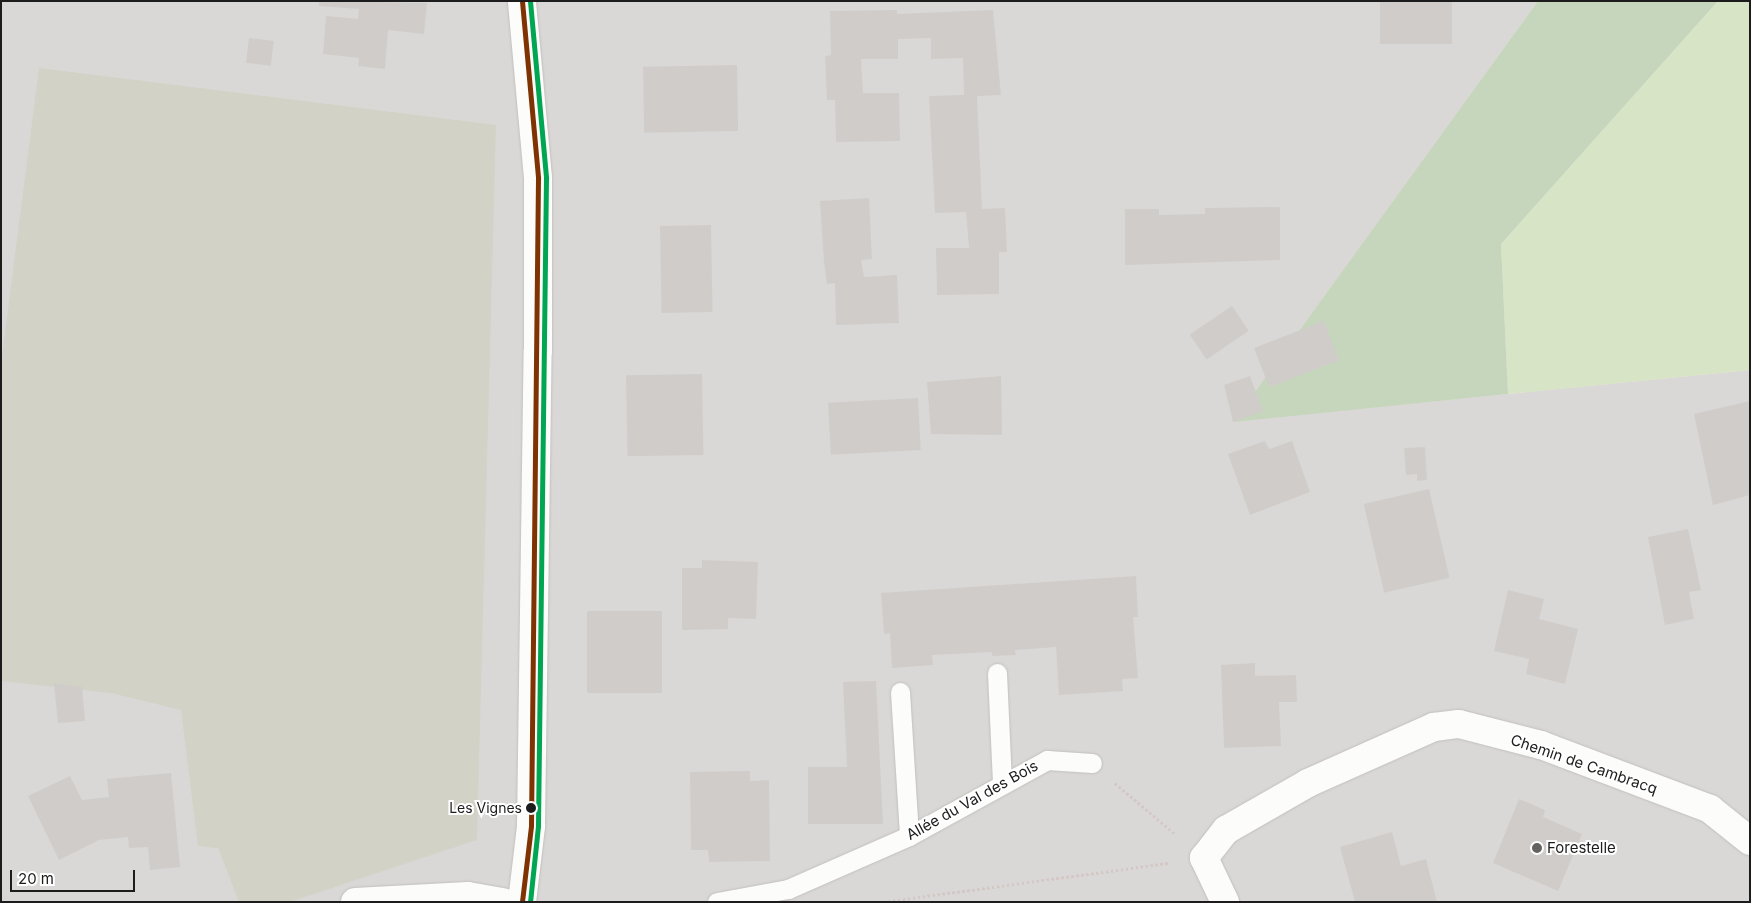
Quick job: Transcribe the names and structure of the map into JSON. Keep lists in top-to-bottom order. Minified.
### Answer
{"streets":{"street":["Chemin de Cambracq"],"lane":["Allée du Val des Bois"]},"places":["Les Vignes","Forestelle"],"lines":["transit line 20"],"scale_bar":"20 m"}
